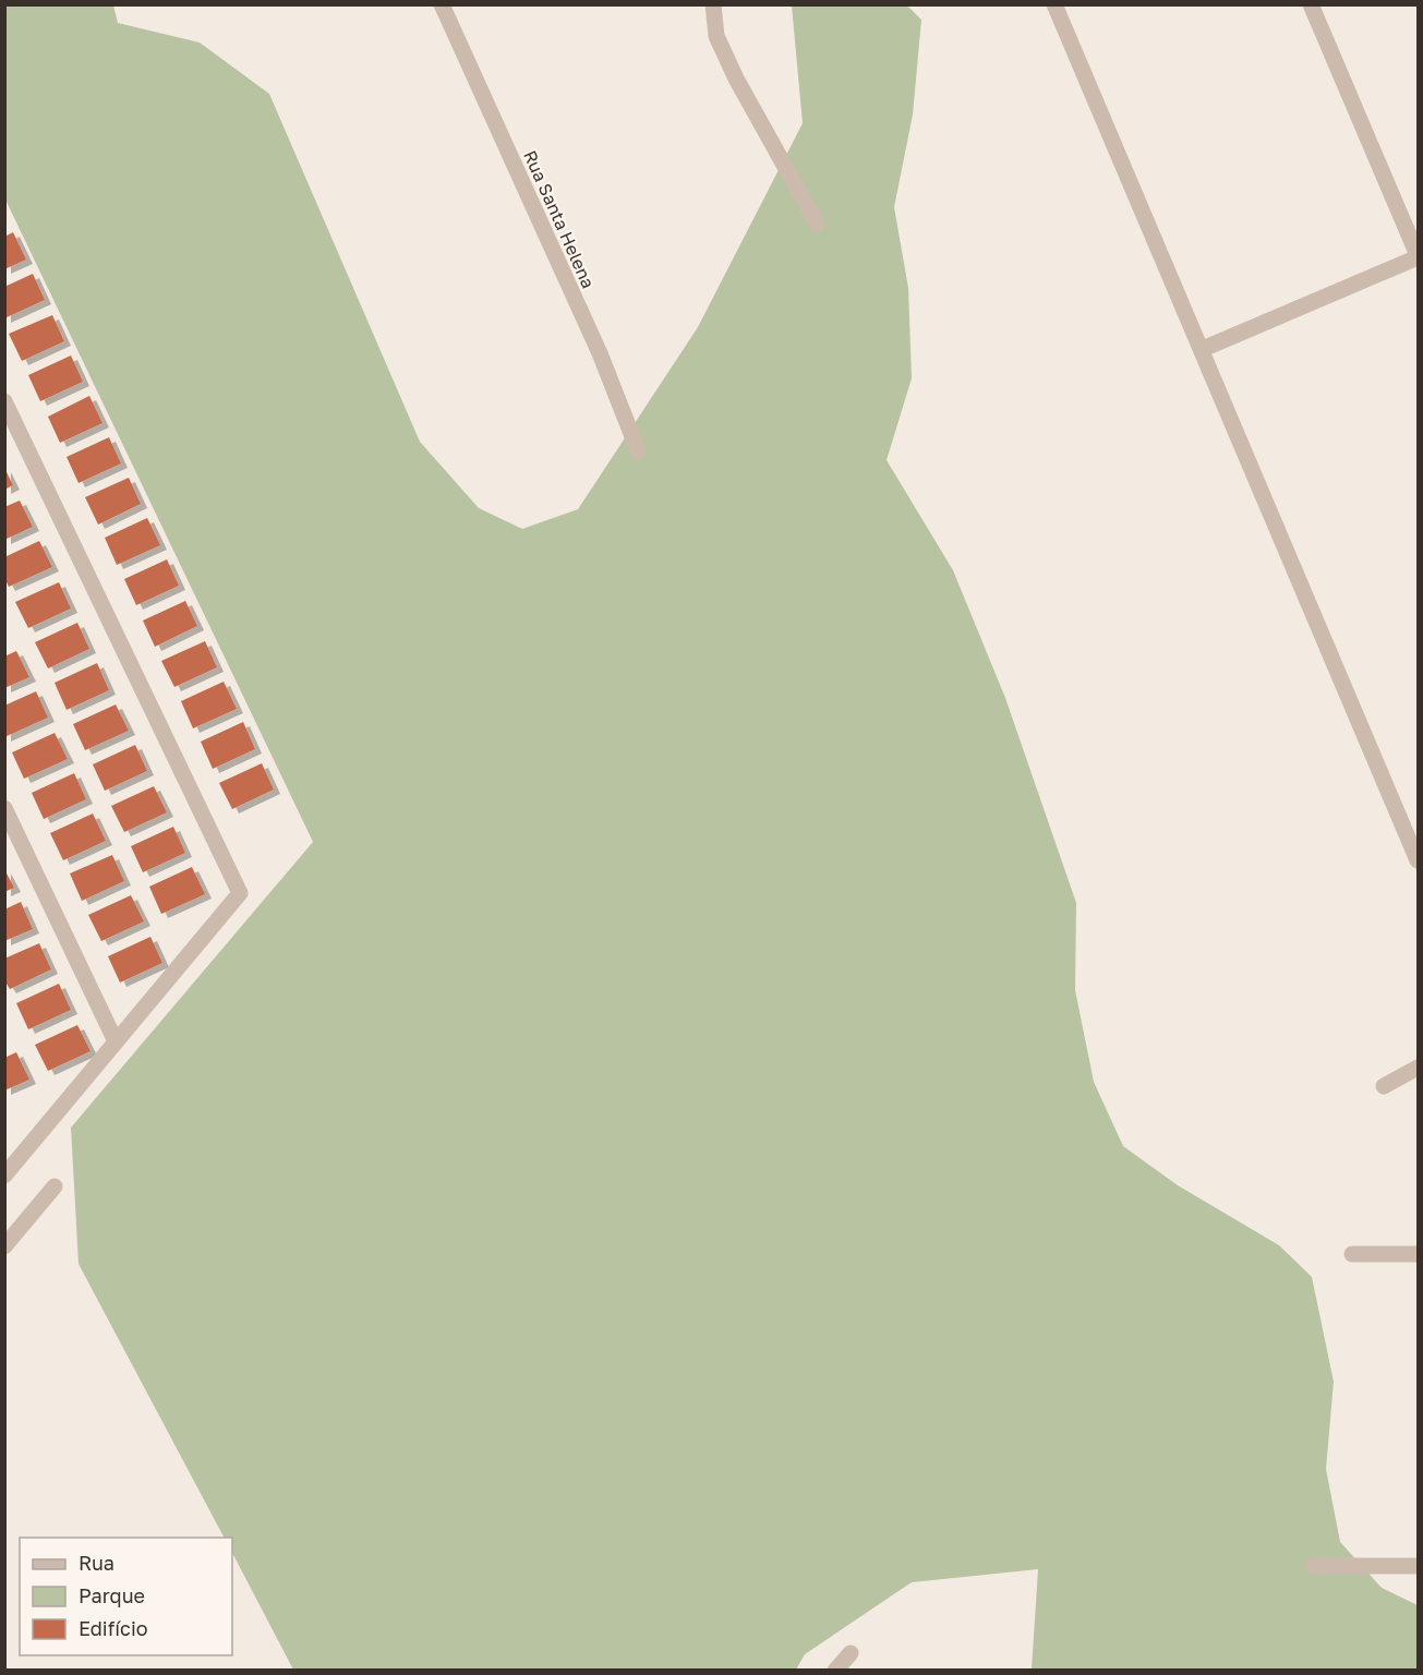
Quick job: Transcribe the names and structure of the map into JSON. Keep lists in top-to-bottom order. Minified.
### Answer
{"streets":{"street":["Rua Santa Helena"]},"legend":["Rua","Parque","Edifício"]}
